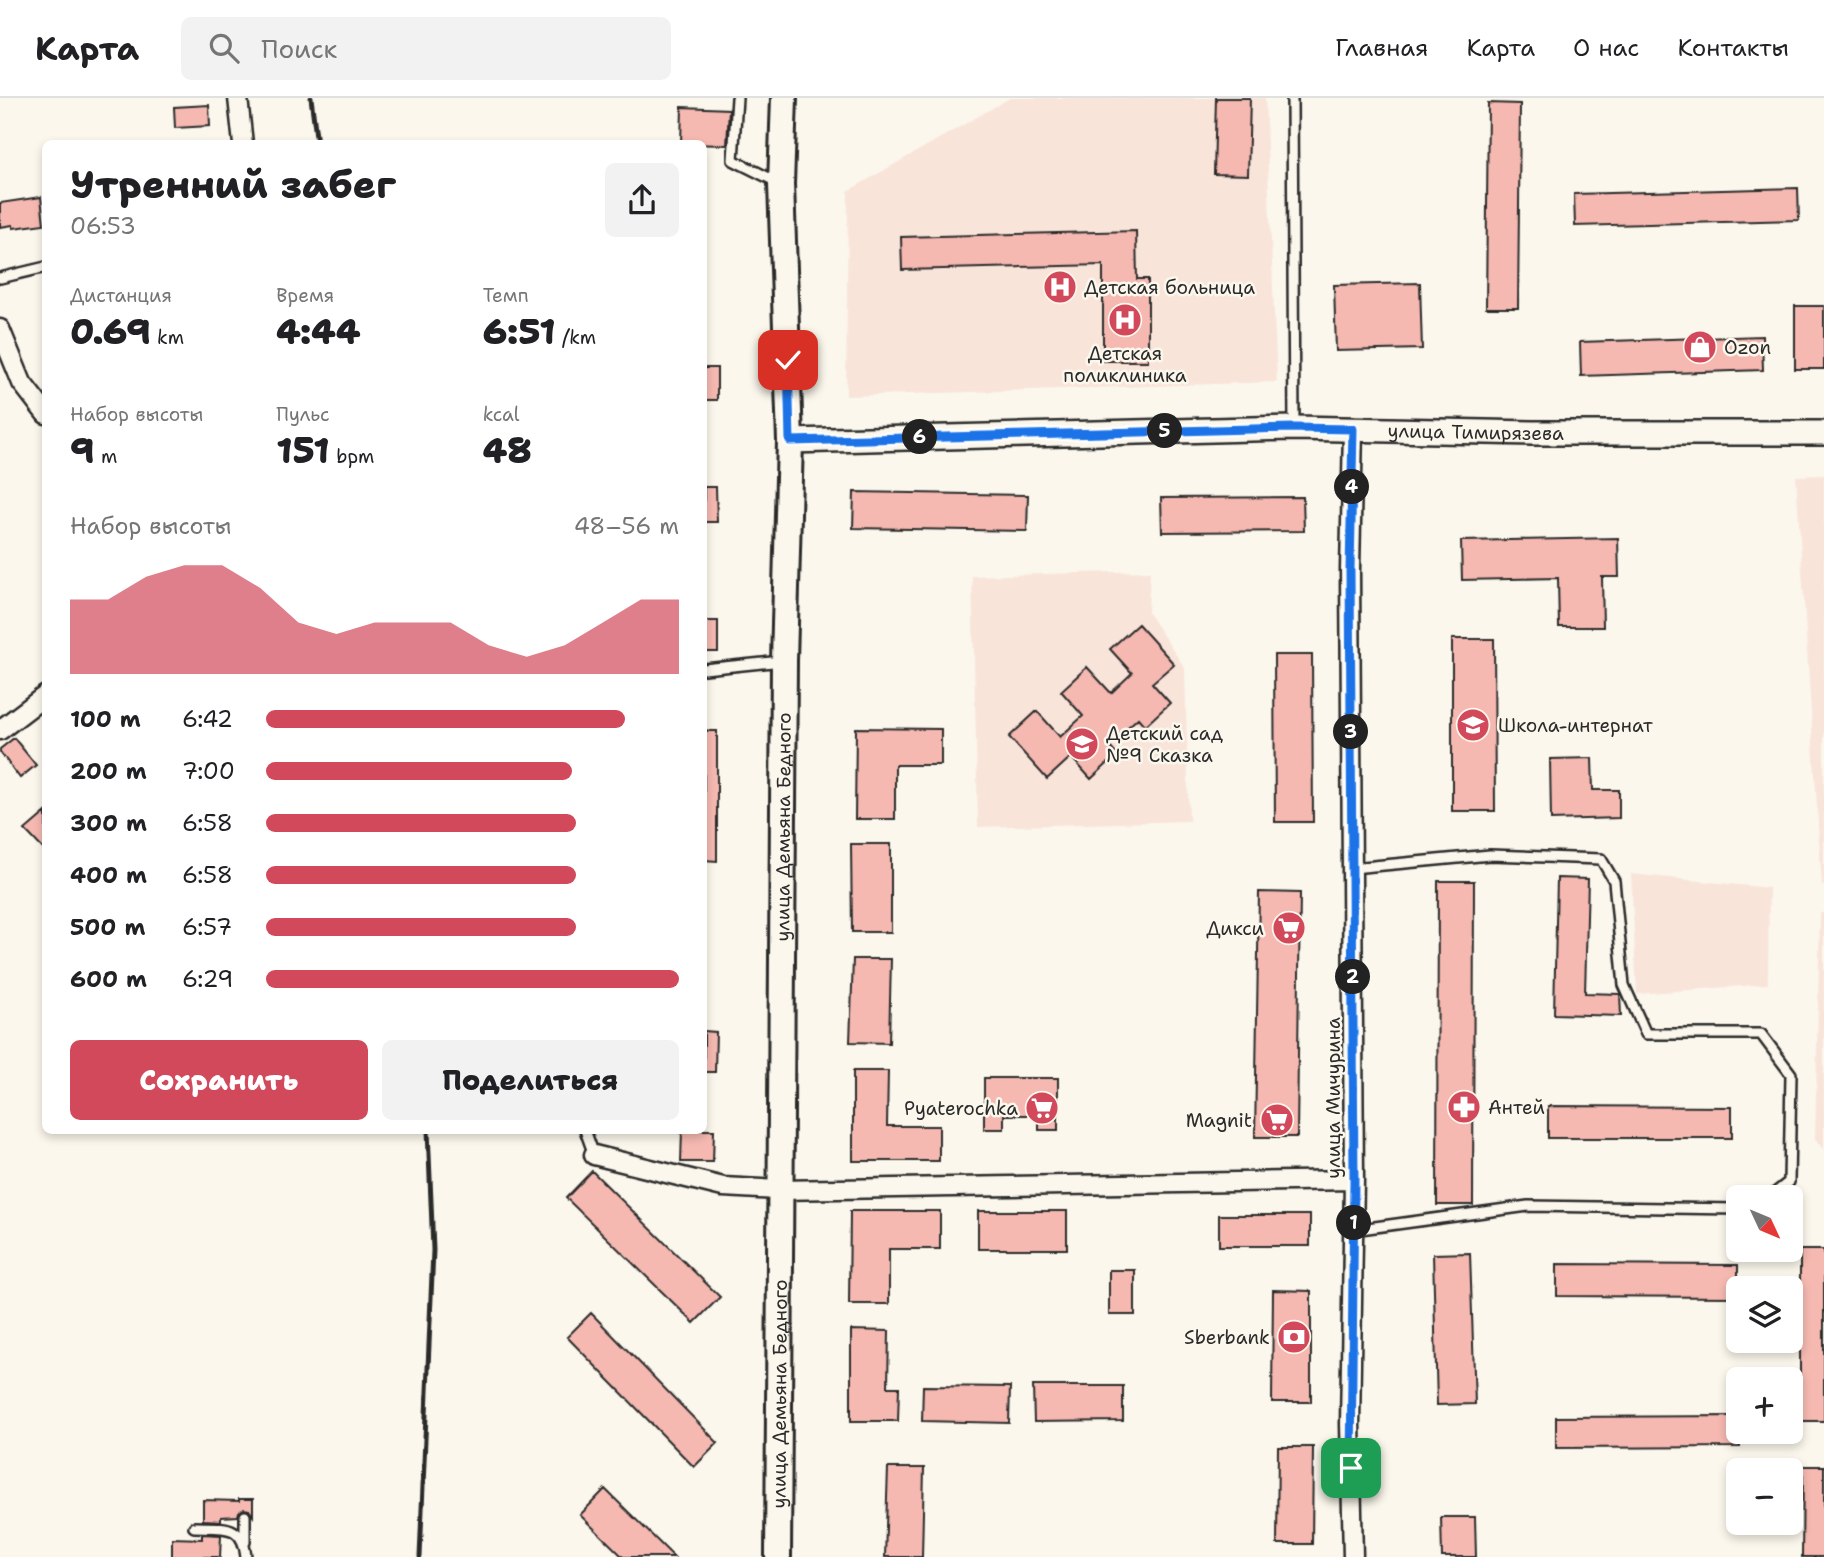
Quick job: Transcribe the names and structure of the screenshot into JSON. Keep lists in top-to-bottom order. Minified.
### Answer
{"streets":{"main road":["улица Демьяна Бедного"],"street":["улица Тимирязева","улица Мичурина"]},"crossings":[["улица Тимирязева","улица Демьяна Бедного"],["улица Тимирязева","улица Мичурина"]],"places":{"hospital":["Детская больница","Детская поликлиника"],"shop":["Ozon"],"school or university":["Школа-интернат","Детский сад №9 Сказка"],"supermarket":["Дикси","Pyaterochka","Magnit"],"pharmacy":["Антей"],"bank":["Sberbank"]},"north":"bottom right","page":{"header":"Карта","search":"Поиск","nav":["Главная","Карта","О нас","Контакты"],"heading":["Утренний забег","06:53"],"stats":[["Дистанция","0.69 km"],["Время","4:44"],["Темп","6:51 /km"],["Набор высоты","9 m"],["Пульс","151 bpm"],["kcal","48"]],"pins":["5","6","4","3","2","1"],"chart":["Набор высоты","48–56 m"],"list":[{"name":"100 m","note":"6:42"},{"name":"200 m","note":"7:00"},{"name":"300 m","note":"6:58"},{"name":"400 m","note":"6:58"},{"name":"500 m","note":"6:57"},{"name":"600 m","note":"6:29"}],"buttons":["Сохранить","Поделиться"],"map_buttons":["+","−"]}}
